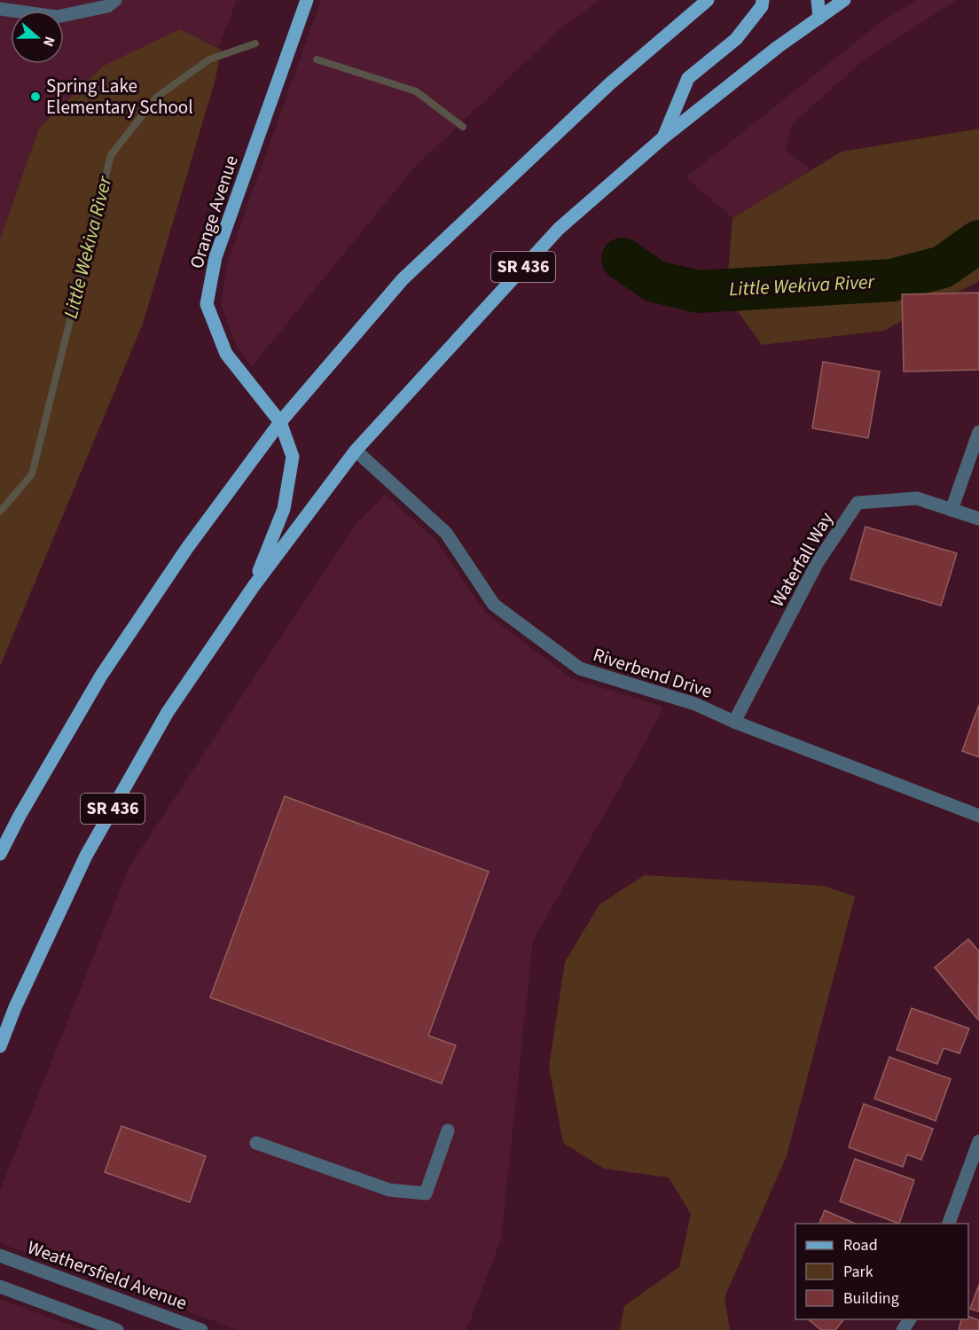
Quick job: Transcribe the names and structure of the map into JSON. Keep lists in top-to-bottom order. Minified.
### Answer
{"streets":{"main road":["Orange Avenue","SR 436"],"street":["Waterfall Way","Riverbend Drive","Weathersfield Avenue"]},"crossings":[["Orange Avenue","SR 436"],["SR 436","Riverbend Drive"],["Waterfall Way","Riverbend Drive"]],"water":["Little Wekiva River"],"places":["Spring Lake Elementary School"],"legend":["Road","Park","Building"],"north":"right"}
